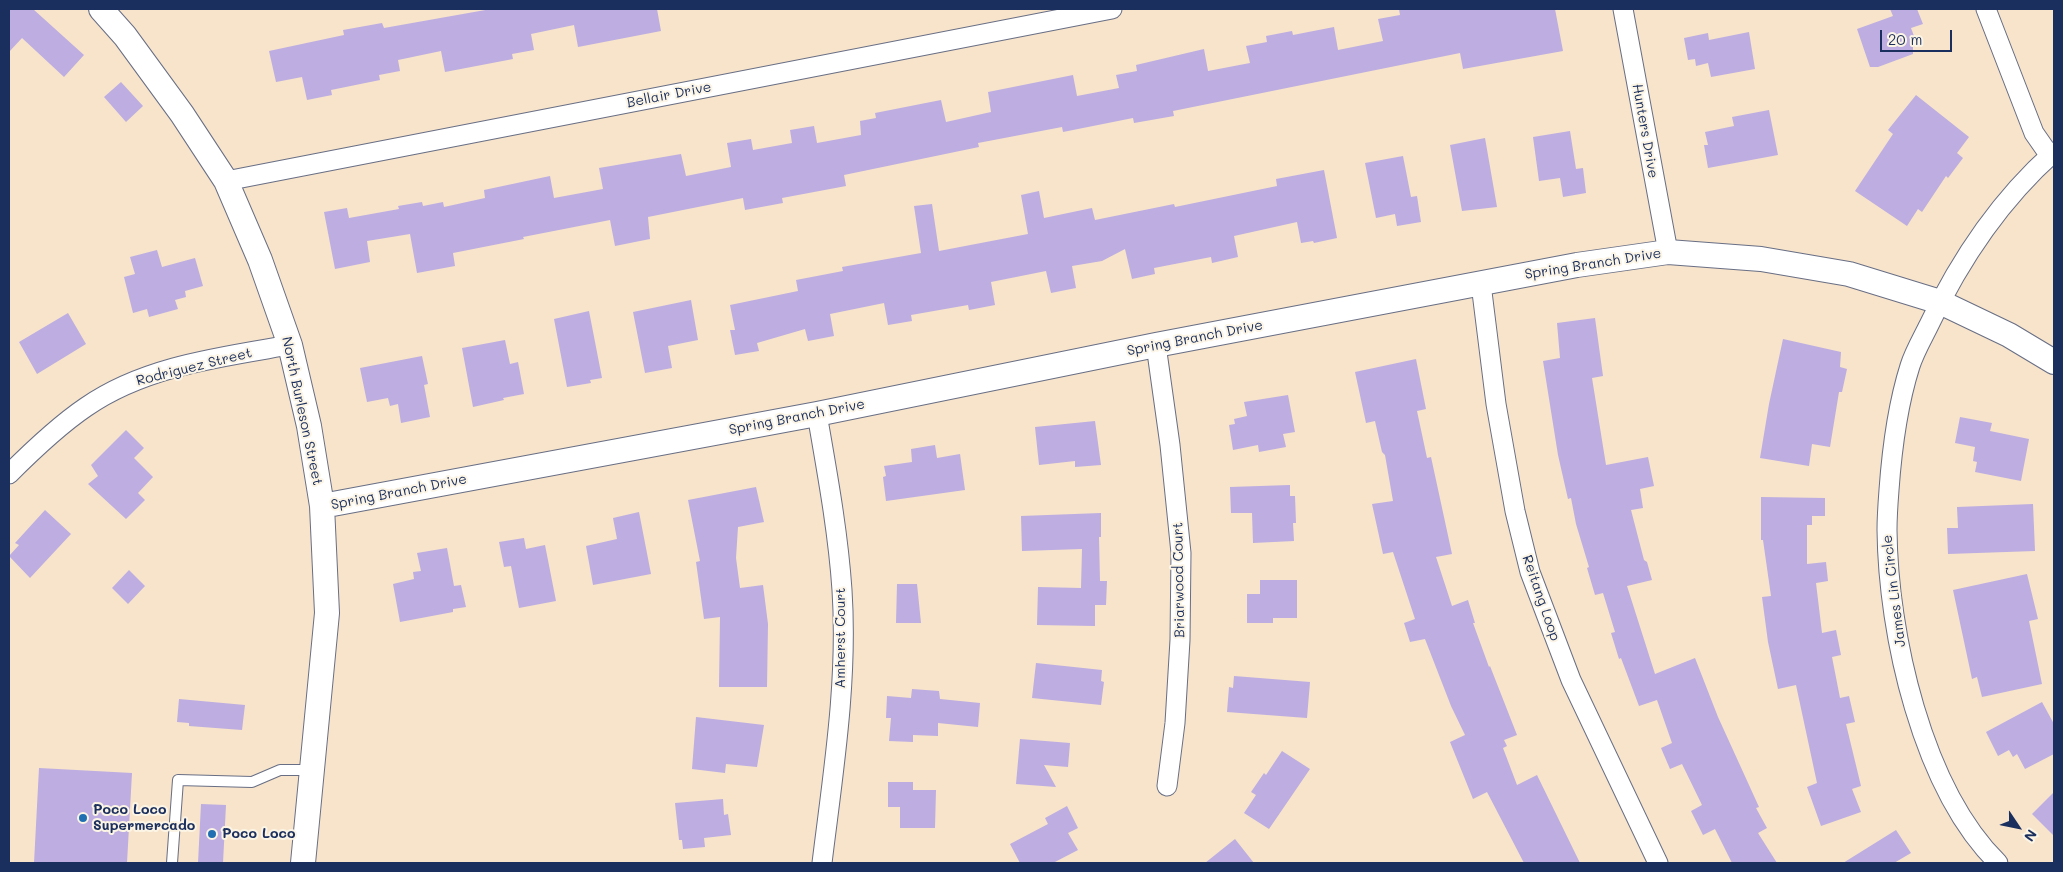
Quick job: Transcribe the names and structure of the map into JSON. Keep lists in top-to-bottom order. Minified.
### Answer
{"streets":{"street":["Bellair Drive","Hunters Drive","Spring Branch Drive","Rodriguez Street","North Burleson Street","Briarwood Court","James Lin Circle","Reitang Loop","Amherst Court"]},"crossings":[["Bellair Drive","North Burleson Street"],["Hunters Drive","Spring Branch Drive"],["Spring Branch Drive","North Burleson Street"],["Spring Branch Drive","Briarwood Court"],["Spring Branch Drive","James Lin Circle"],["Spring Branch Drive","Reitang Loop"],["Spring Branch Drive","Amherst Court"],["Rodriguez Street","North Burleson Street"]],"places":["Poco Loco Supermercado","Poco Loco"],"scale_bar":"20 m","north":"bottom right"}
